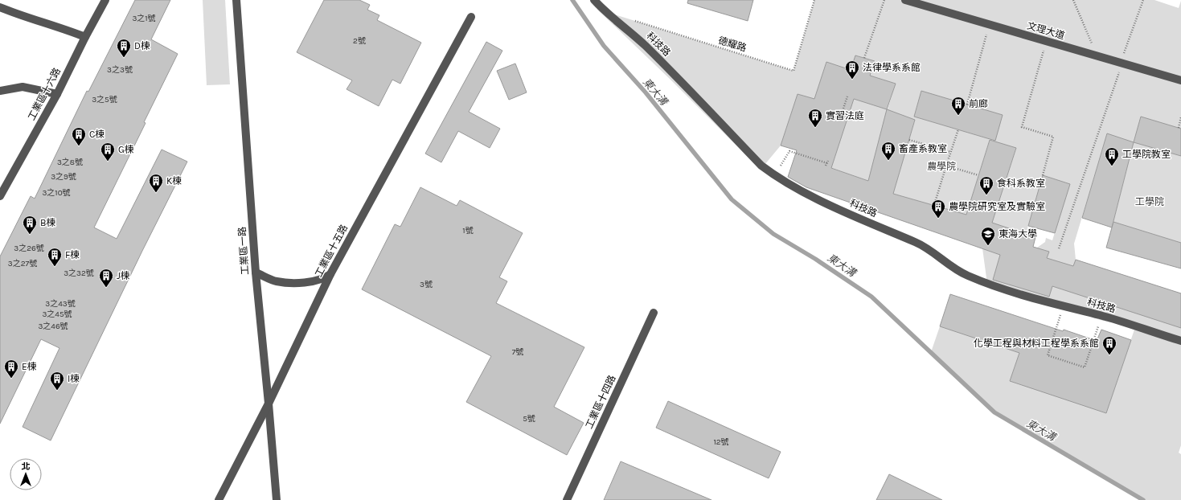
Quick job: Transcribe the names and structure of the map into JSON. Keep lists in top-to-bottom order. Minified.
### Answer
{"streets":{"street":["文理大道","科技路","工業區十六路","工業區一路","工業區十五路","工業區十四路"],"path":["德耀路"]},"crossings":[["工業區一路","工業區十五路"]],"water":["東大溝"],"parks":["農學院","工學院"],"places":{"building":["D棟","法律學系系館","前廊","實習法庭","C棟","畜產系教室","G棟","工學院教室","K棟","食科系教室","農學院研究室及實驗室","B棟","F棟","J棟","化學工程與材料工程學系系館","E棟","I棟"],"school or university":["東海大學"]},"house_numbers":["3之1號","2號","3之3號","3之5號","3之8號","3之9號","3之10號","1號","3之26號","3之27號","3之32號","3號","3之43號","3之45號","3之46號","7號","5號","12號"],"north":"top"}
